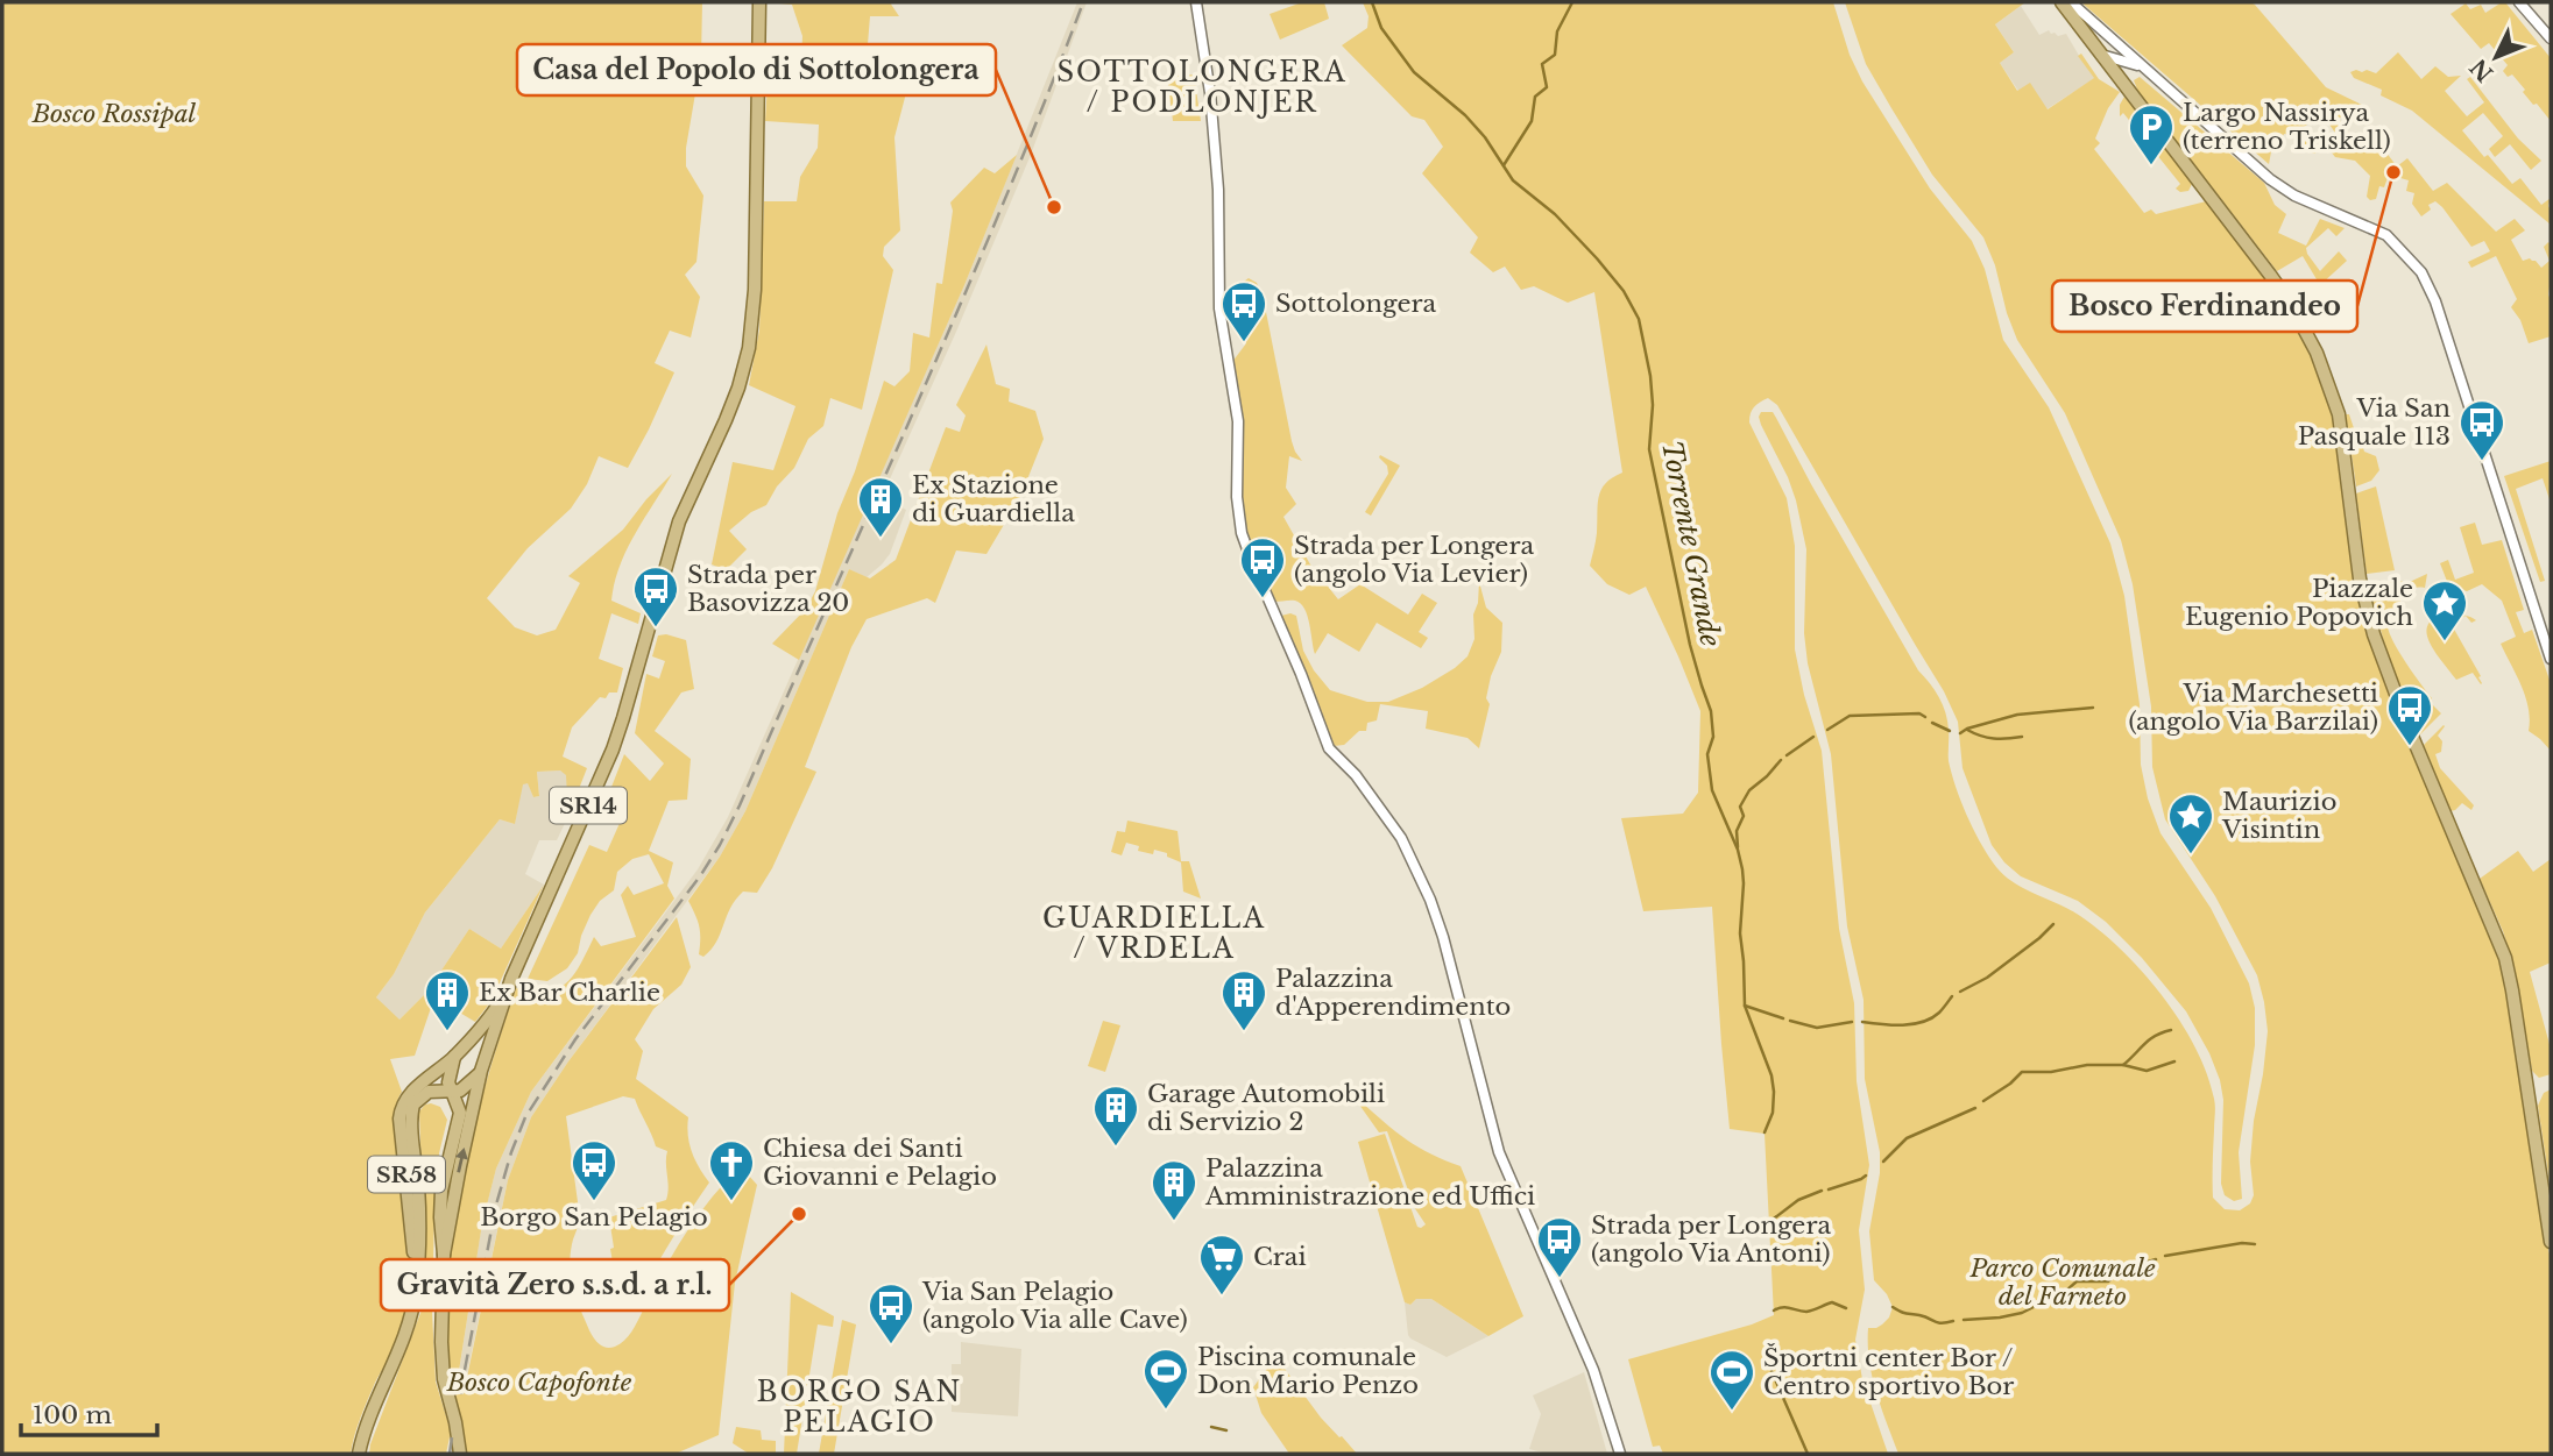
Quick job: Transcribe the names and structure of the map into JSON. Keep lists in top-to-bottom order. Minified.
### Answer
{"streets":{"main road":["SR14","SR58"]},"districts":["SOTTOLONGERA / PODLONJER","GUARDIELLA / VRDELA","BORGO SAN PELAGIO"],"water":["Torrente Grande"],"parks":["Bosco Rossipal","Parco Comunale del Farneto","Bosco Capofonte"],"places":{"parking":["Largo Nassirya (terreno Triskell)"],"other":["Bosco Ferdinandeo","Casa del Popolo di Sottolongera","Gravità Zero s.s.d. a r.l."],"bus stop":["Sottolongera","Via San Pasquale 113","Strada per Longera (angolo Via Levier)","Strada per Basovizza 20","Via Marchesetti (angolo Via Barzilai)","Borgo San Pelagio","Strada per Longera (angolo Via Antoni)","Via San Pelagio (angolo Via alle Cave)"],"building":["Ex Stazione di Guardiella","Ex Bar Charlie","Palazzina d'Apperendimento","Garage Automobili di Servizio 2","Palazzina Amministrazione ed Uffici"],"place":["Piazzale Eugenio Popovich","Maurizio Visintin"],"church":["Chiesa dei Santi Giovanni e Pelagio"],"supermarket":["Crai"],"sports":["Piscina comunale Don Mario Penzo","Športni center Bor / Centro sportivo Bor"]},"scale_bar":"100 m","north":"bottom left"}
